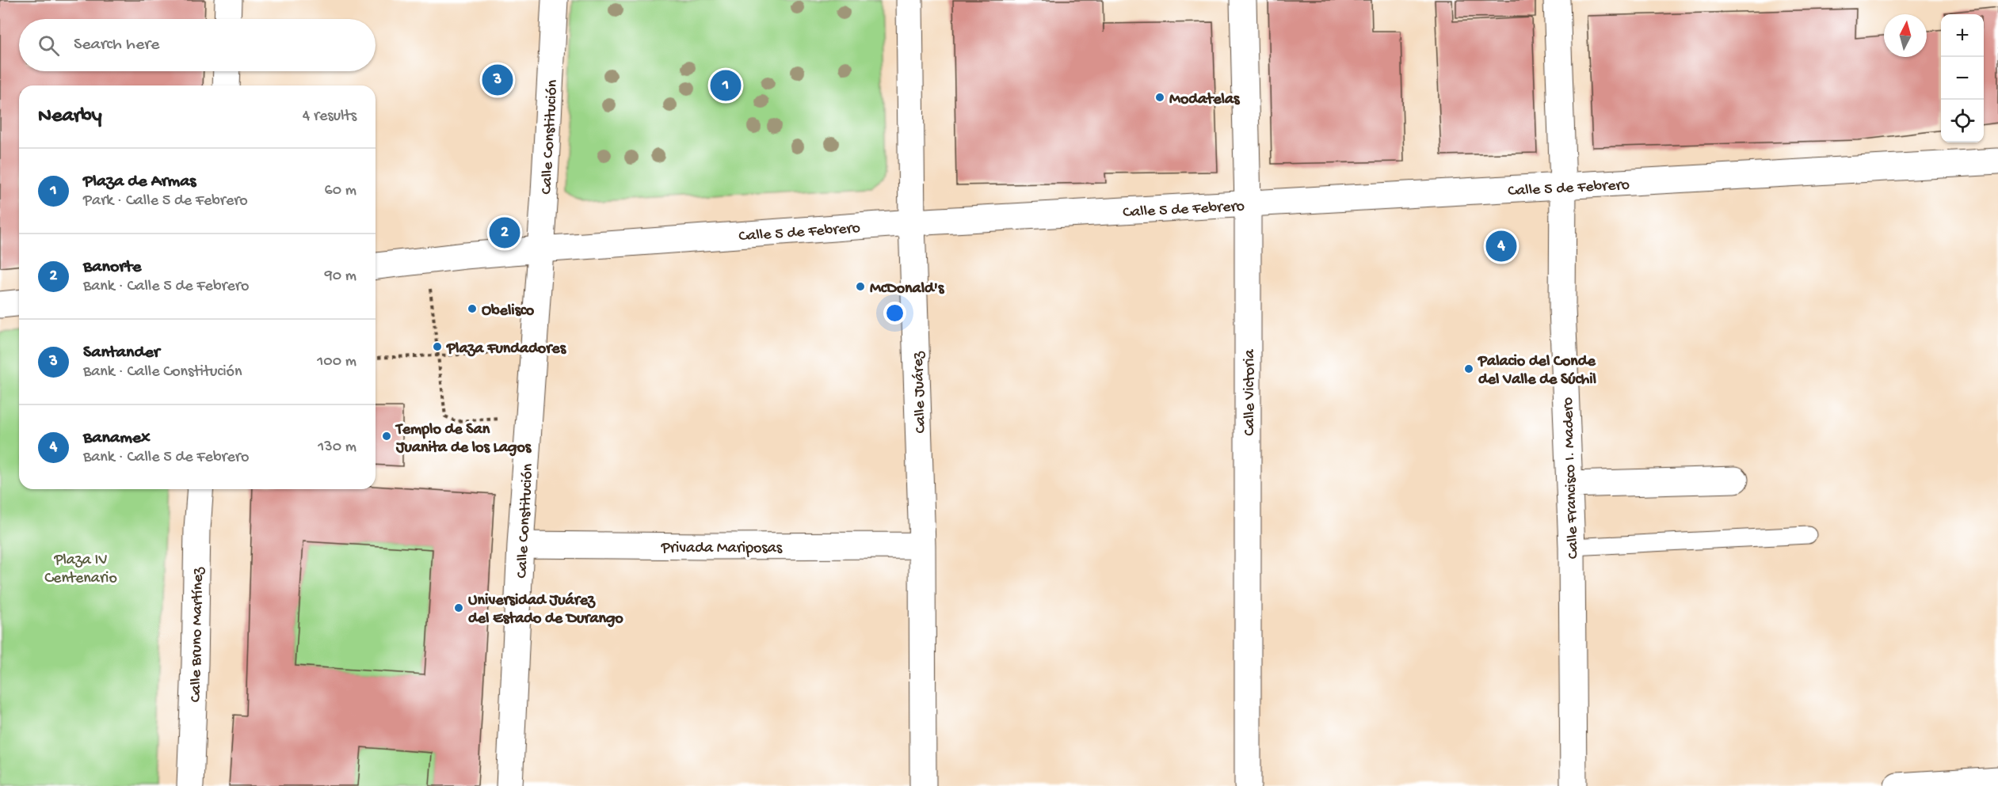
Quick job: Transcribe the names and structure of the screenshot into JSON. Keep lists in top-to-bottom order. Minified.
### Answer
{"streets":{"street":["Calle Constitución","Calle 5 de Febrero","Calle Juárez","Calle Victoria","Calle Francisco I. Madero","Privada Mariposas","Calle Bruno Martínez"]},"crossings":[["Calle Constitución","Calle 5 de Febrero"],["Calle Constitución","Privada Mariposas"],["Calle 5 de Febrero","Calle Juárez"],["Calle 5 de Febrero","Calle Victoria"],["Calle 5 de Febrero","Calle Francisco I. Madero"],["Calle Juárez","Privada Mariposas"]],"parks":["Plaza IV Centenario"],"places":["Modatelas","McDonald's","Obelisco","Plaza Fundadores","Palacio del Conde del Valle de Súchil","Templo de San Juanita de los Lagos","Universidad Juárez del Estado de Durango"],"north":"top","page":{"map_buttons":["+","−"],"search":"Search here","pins":["3","1","2","4"],"heading":["Nearby","4 results"],"list":[{"mark":"1","name":"Plaza de Armas","note":"Park · Calle 5 de Febrero","value":"60 m"},{"mark":"2","name":"Banorte","note":"Bank · Calle 5 de Febrero","value":"90 m"},{"mark":"3","name":"Santander","note":"Bank · Calle Constitución","value":"100 m"},{"mark":"4","name":"Banamex","note":"Bank · Calle 5 de Febrero","value":"130 m"}]}}
